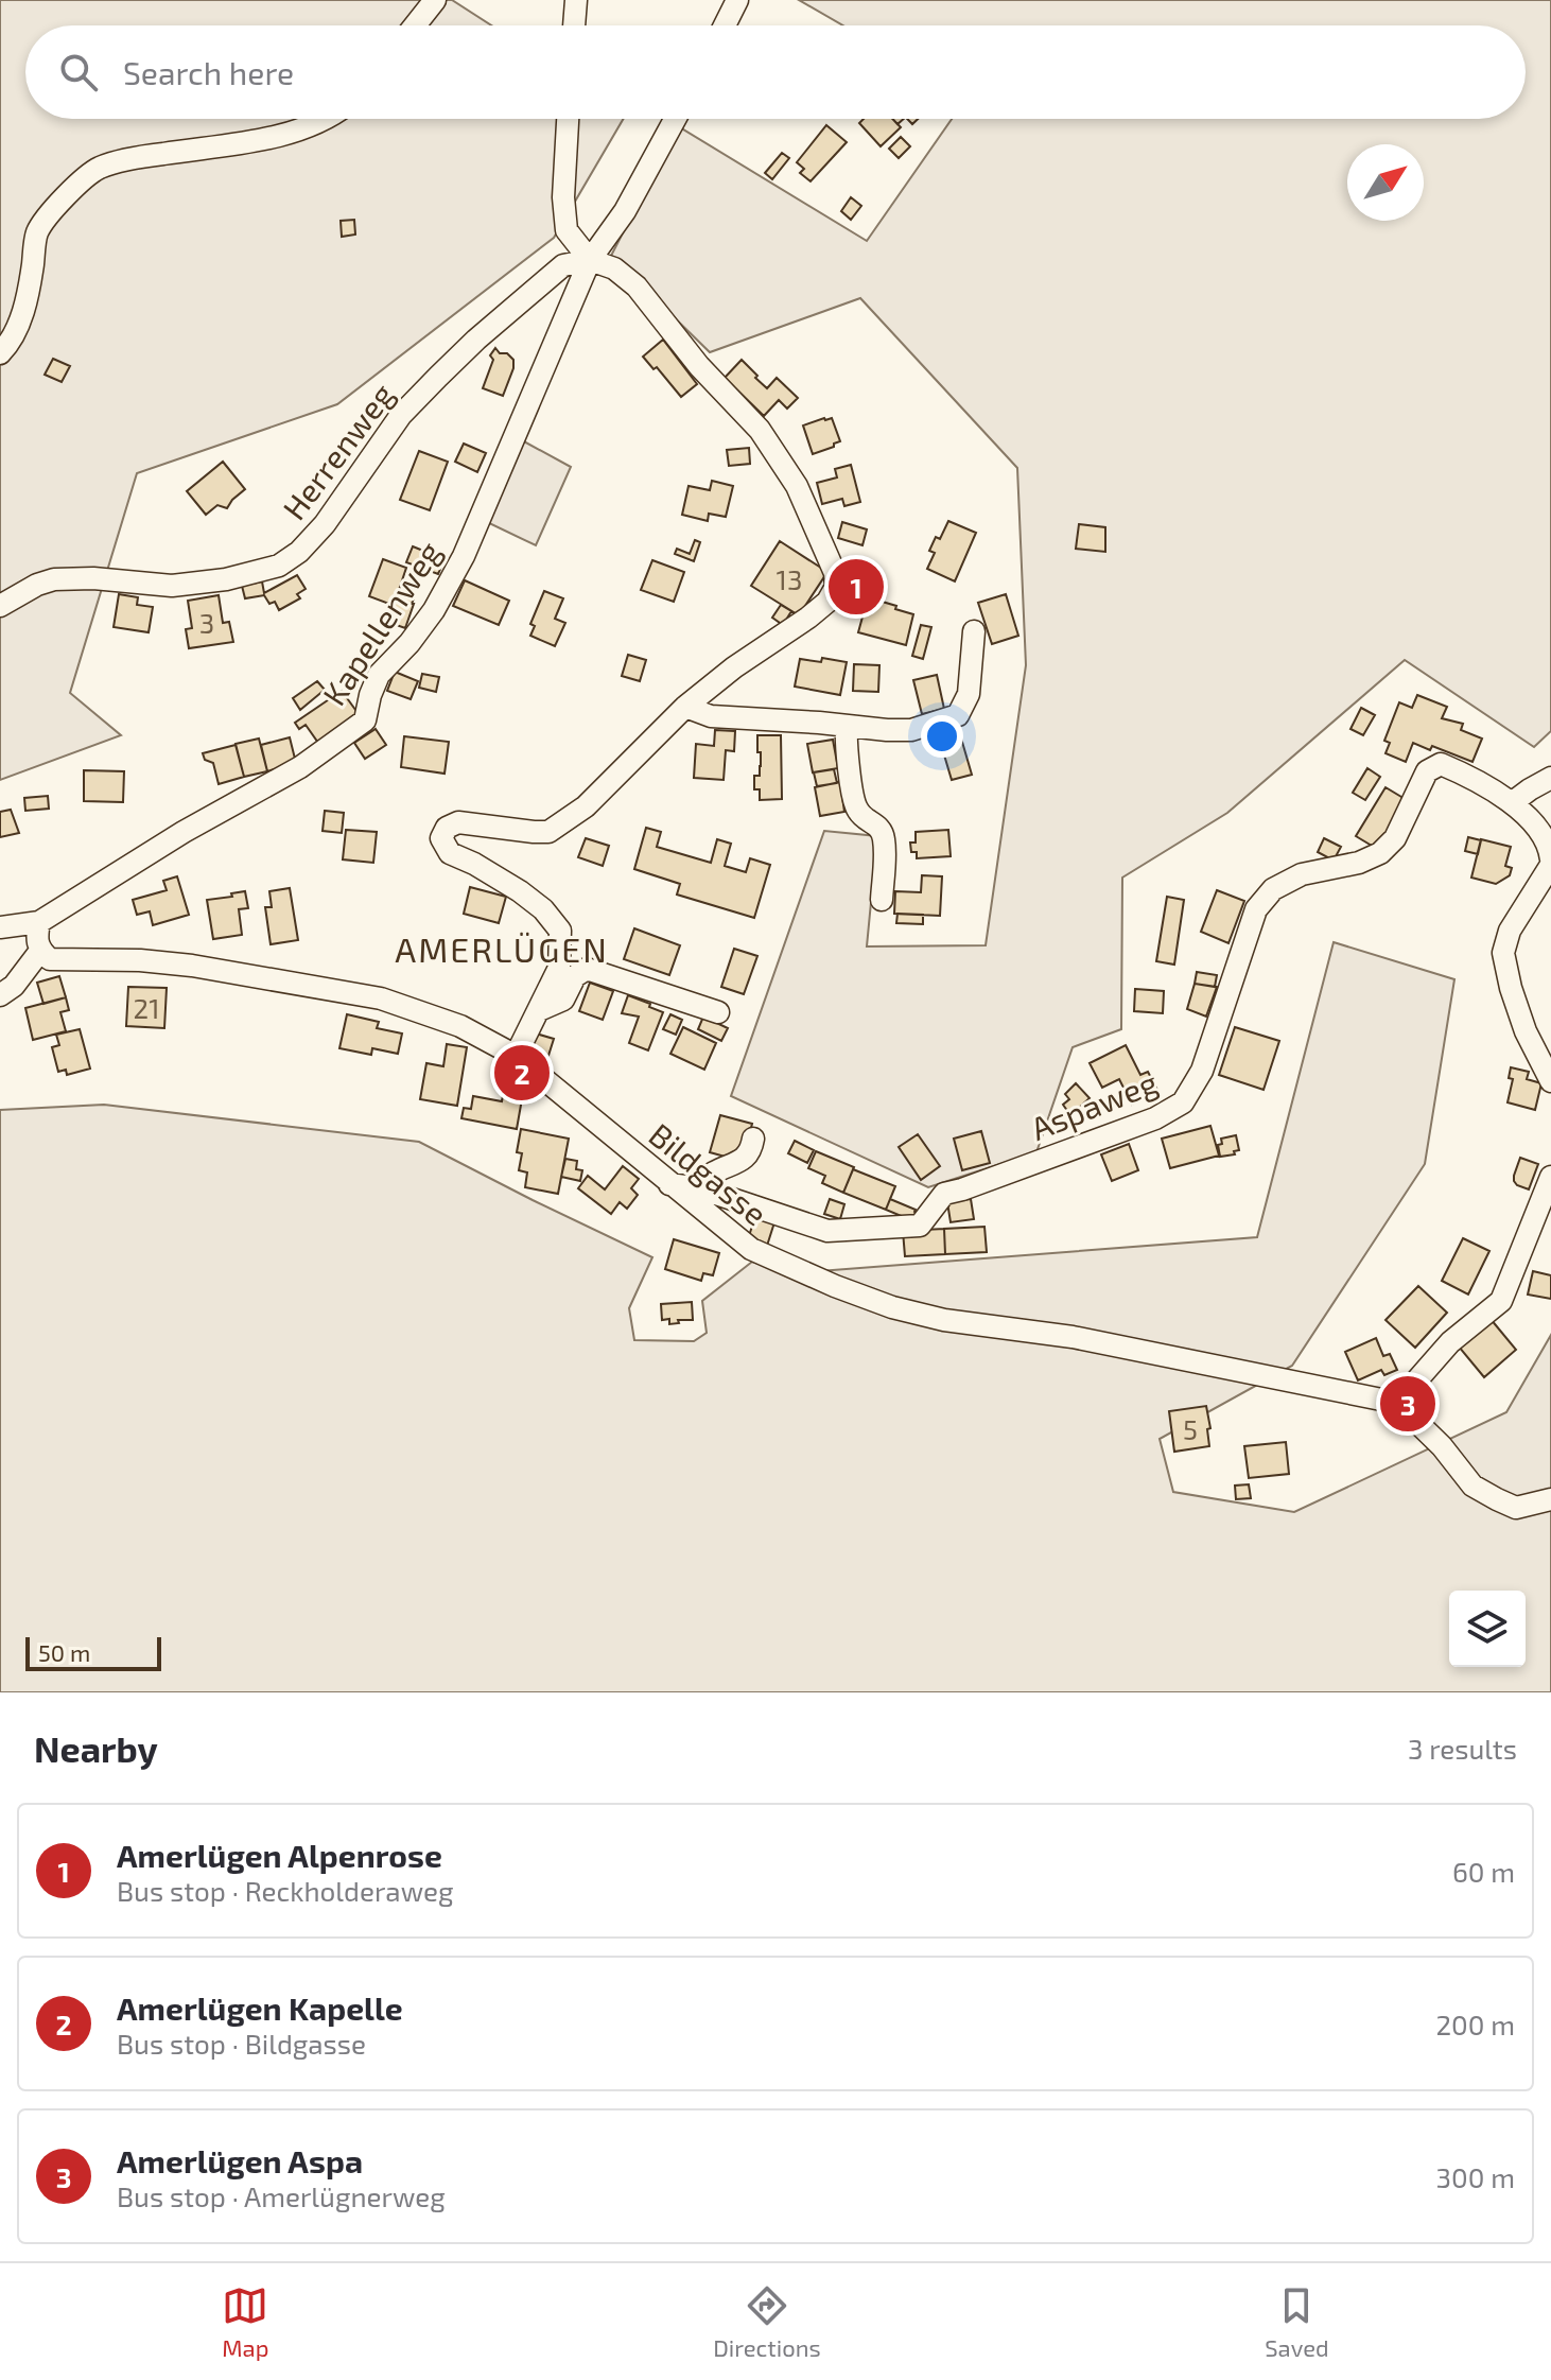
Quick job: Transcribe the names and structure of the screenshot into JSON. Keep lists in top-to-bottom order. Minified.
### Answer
{"streets":{"street":["Herrenweg","Kapellenweg","Aspaweg","Bildgasse"]},"crossings":[["Herrenweg","Kapellenweg"],["Aspaweg","Bildgasse"]],"districts":["AMERLÜGEN"],"house_numbers":["13","3","21","5"],"scale_bar":"50 m","north":"top right","page":{"search":"Search here","pins":["1","2","3"],"scale":"50 m","heading":["Nearby","3 results"],"list":[{"mark":"1","name":"Amerlügen Alpenrose","note":"Bus stop · Reckholderaweg","value":"60 m"},{"mark":"2","name":"Amerlügen Kapelle","note":"Bus stop · Bildgasse","value":"200 m"},{"mark":"3","name":"Amerlügen Aspa","note":"Bus stop · Amerlügnerweg","value":"300 m"}],"nav":["Map","Directions","Saved"]}}
